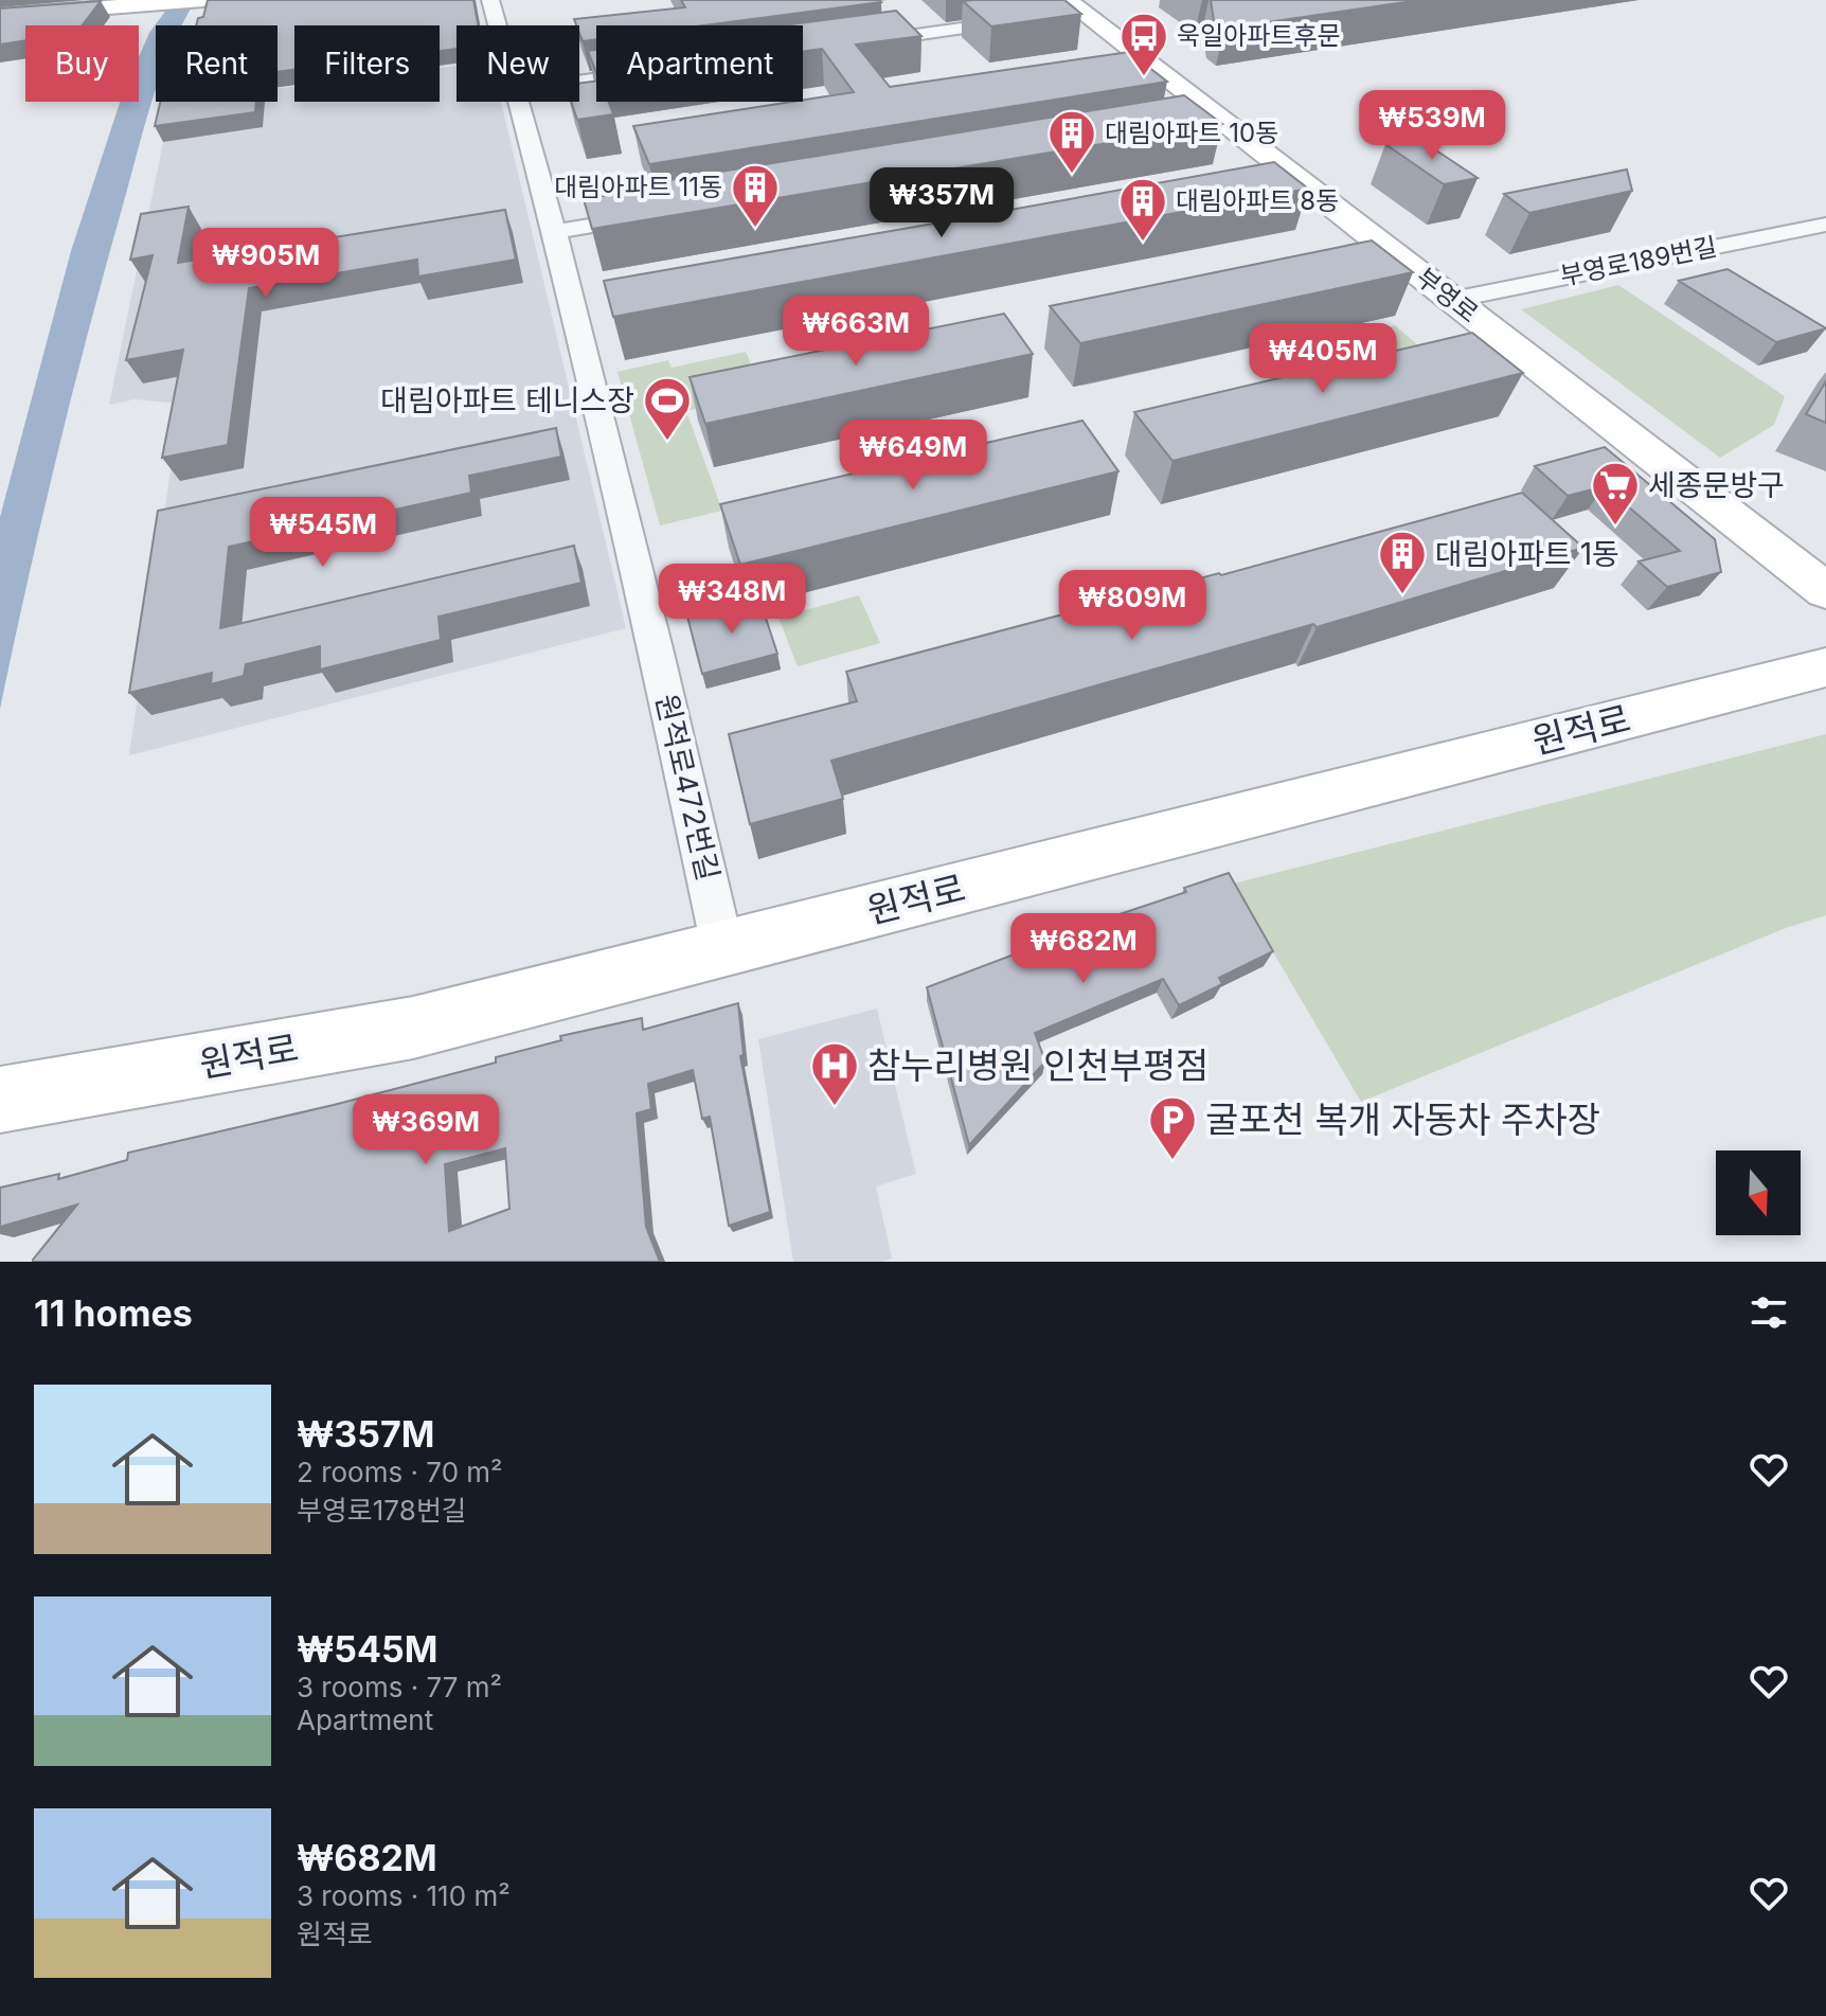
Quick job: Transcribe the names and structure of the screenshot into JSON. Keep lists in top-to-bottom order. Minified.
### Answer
{"streets":{"main road":["부영로","원적로"],"street":["부영로189번길","원적로472번길"]},"crossings":[["부영로189번길","부영로"],["원적로","원적로472번길"]],"places":{"bus stop":["욱일아파트후문"],"building":["대림아파트 10동","대림아파트 11동","대림아파트 8동","대림아파트 1동"],"sports":["대림아파트 테니스장"],"supermarket":["세종문방구"],"hospital":["참누리병원 인천부평점"],"parking":["굴포천 복개 자동차 주차장"]},"north":"bottom","page":{"chip":["Buy","Rent","Filters","New","Apartment"],"price":["₩539M","₩357M","₩905M","₩663M","₩405M","₩649M","₩545M","₩348M","₩809M","₩682M","₩369M"],"heading":"11 homes","list":[{"name":"₩357M","note":"2 rooms · 70 m² · 부영로178번길"},{"name":"₩545M","note":"3 rooms · 77 m² · Apartment"},{"name":"₩682M","note":"3 rooms · 110 m² · 원적로"}]}}
